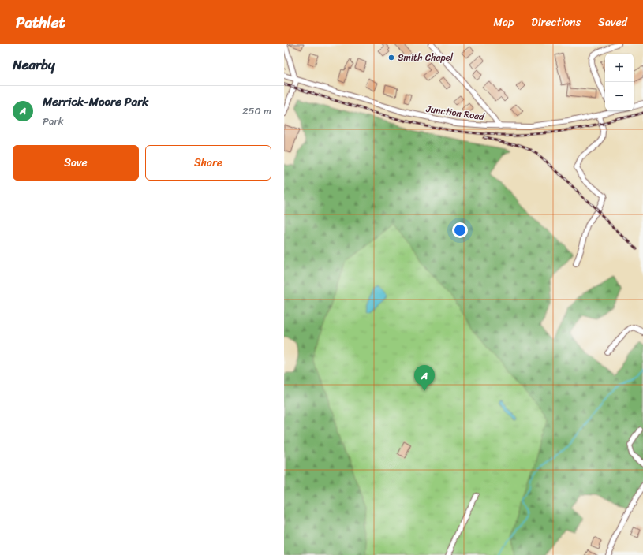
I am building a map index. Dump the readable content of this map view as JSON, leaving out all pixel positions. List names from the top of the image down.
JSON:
{
  "streets": {
    "street": ["Junction Road"]
  },
  "places": ["Smith Chapel"],
  "page": {
    "header": "Pathlet",
    "nav": ["Map", "Directions", "Saved"],
    "heading": "Nearby",
    "map_buttons": ["+", "−"],
    "list": [
      {
        "mark": "A",
        "name": "Merrick-Moore Park",
        "note": "Park",
        "value": "250 m"
      }
    ],
    "buttons": ["Save", "Share"],
    "pins": "A"
  }
}
